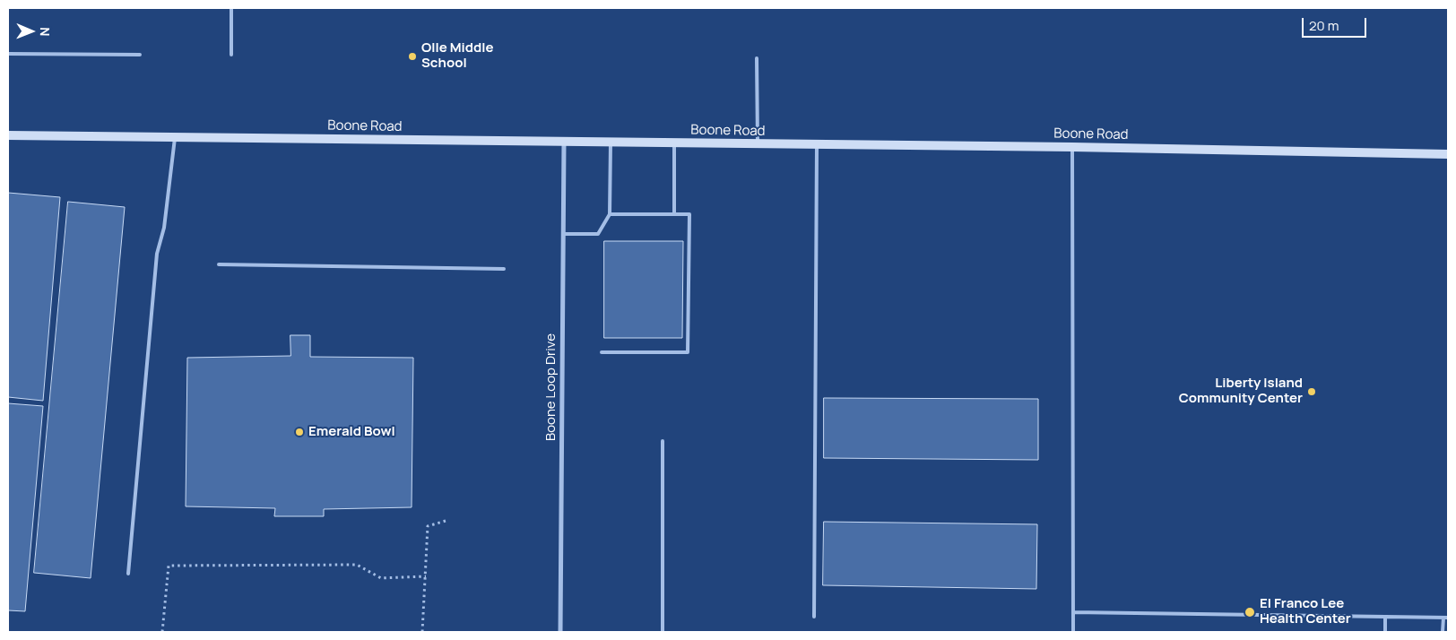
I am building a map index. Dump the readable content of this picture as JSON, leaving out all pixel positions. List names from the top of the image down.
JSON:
{
  "streets": {
    "street": ["Boone Road", "Boone Loop Drive"]
  },
  "crossings": [
    ["Boone Road", "Boone Loop Drive"]
  ],
  "places": [
    "Olle Middle School",
    "Liberty Island Community Center",
    "Emerald Bowl",
    "El Franco Lee Health Center"
  ],
  "scale_bar": "20 m",
  "north": "right"
}
